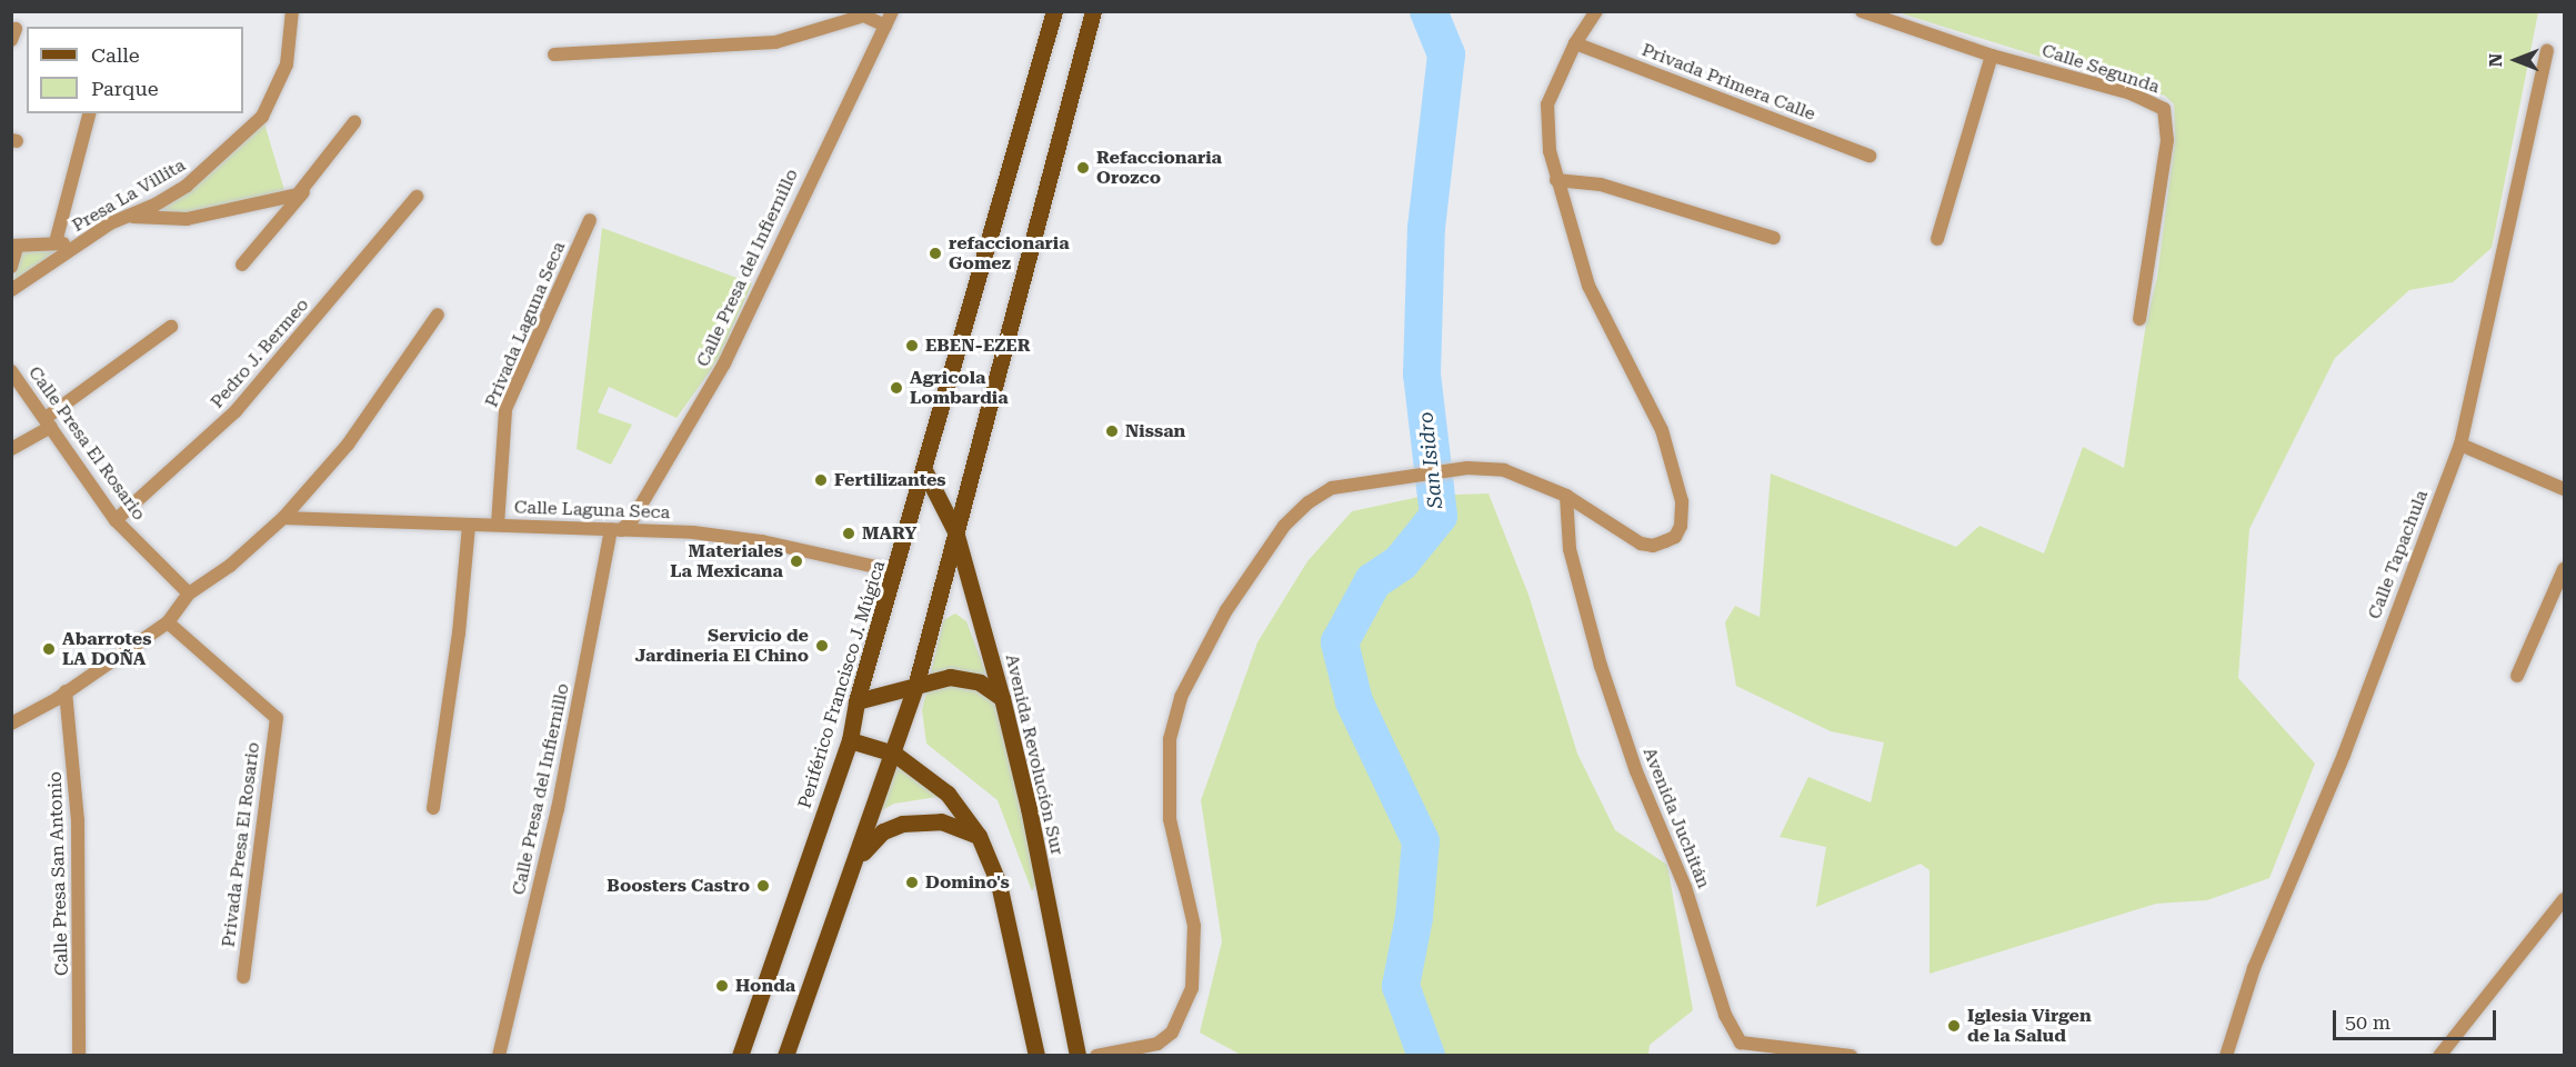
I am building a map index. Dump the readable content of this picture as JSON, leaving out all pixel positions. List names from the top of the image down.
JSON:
{
  "streets": {
    "main road": ["Periférico Francisco J. Múgica", "Avenida Revolución Sur"],
    "street": [
      "Calle Segunda",
      "Privada Primera Calle",
      "Presa La Villita",
      "Calle Presa del Infiernillo",
      "Privada Laguna Seca",
      "Pedro J. Bermeo",
      "Calle Presa El Rosario",
      "Calle Laguna Seca",
      "Calle Tapachula",
      "Avenida Juchitán",
      "Privada Presa El Rosario",
      "Calle Presa San Antonio"
    ]
  },
  "crossings": [
    ["Calle Presa del Infiernillo", "Calle Laguna Seca"],
    ["Privada Laguna Seca", "Calle Laguna Seca"],
    ["Pedro J. Bermeo", "Calle Presa El Rosario"],
    ["Calle Laguna Seca", "Periférico Francisco J. Múgica"],
    ["Periférico Francisco J. Múgica", "Avenida Revolución Sur"]
  ],
  "water": ["San Isidro"],
  "places": [
    "Refaccionaria Orozco",
    "refaccionaria Gomez",
    "EBEN-EZER",
    "Agricola Lombardia",
    "Nissan",
    "Fertilizantes",
    "MARY",
    "Materiales La Mexicana",
    "Servicio de Jardineria El Chino",
    "Abarrotes LA DOÑA",
    "Domino's",
    "Boosters Castro",
    "Honda",
    "Iglesia Virgen de la Salud"
  ],
  "legend": ["Calle", "Parque"],
  "scale_bar": "50 m",
  "north": "left"
}
